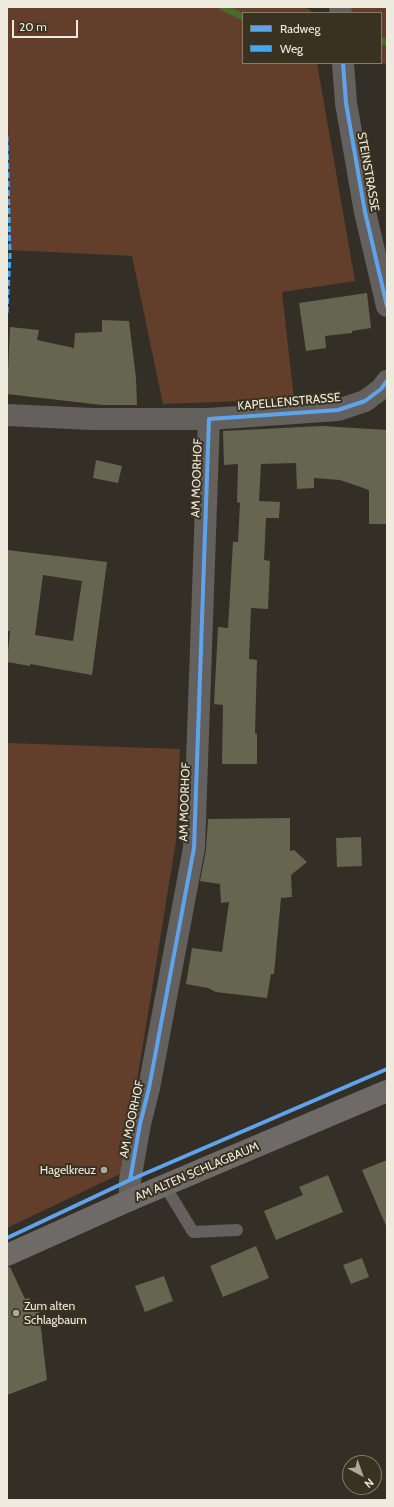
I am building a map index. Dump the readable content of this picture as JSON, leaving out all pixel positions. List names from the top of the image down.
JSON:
{
  "streets": {
    "main road": ["AM ALTEN SCHLAGBAUM"],
    "street": ["STEINSTRASSE", "KAPELLENSTRASSE", "AM MOORHOF"]
  },
  "crossings": [
    ["KAPELLENSTRASSE", "AM MOORHOF"],
    ["AM MOORHOF", "AM ALTEN SCHLAGBAUM"]
  ],
  "places": ["Hagelkreuz", "Zum alten Schlagbaum"],
  "legend": ["Radweg", "Weg"],
  "scale_bar": "20 m",
  "north": "bottom right"
}
